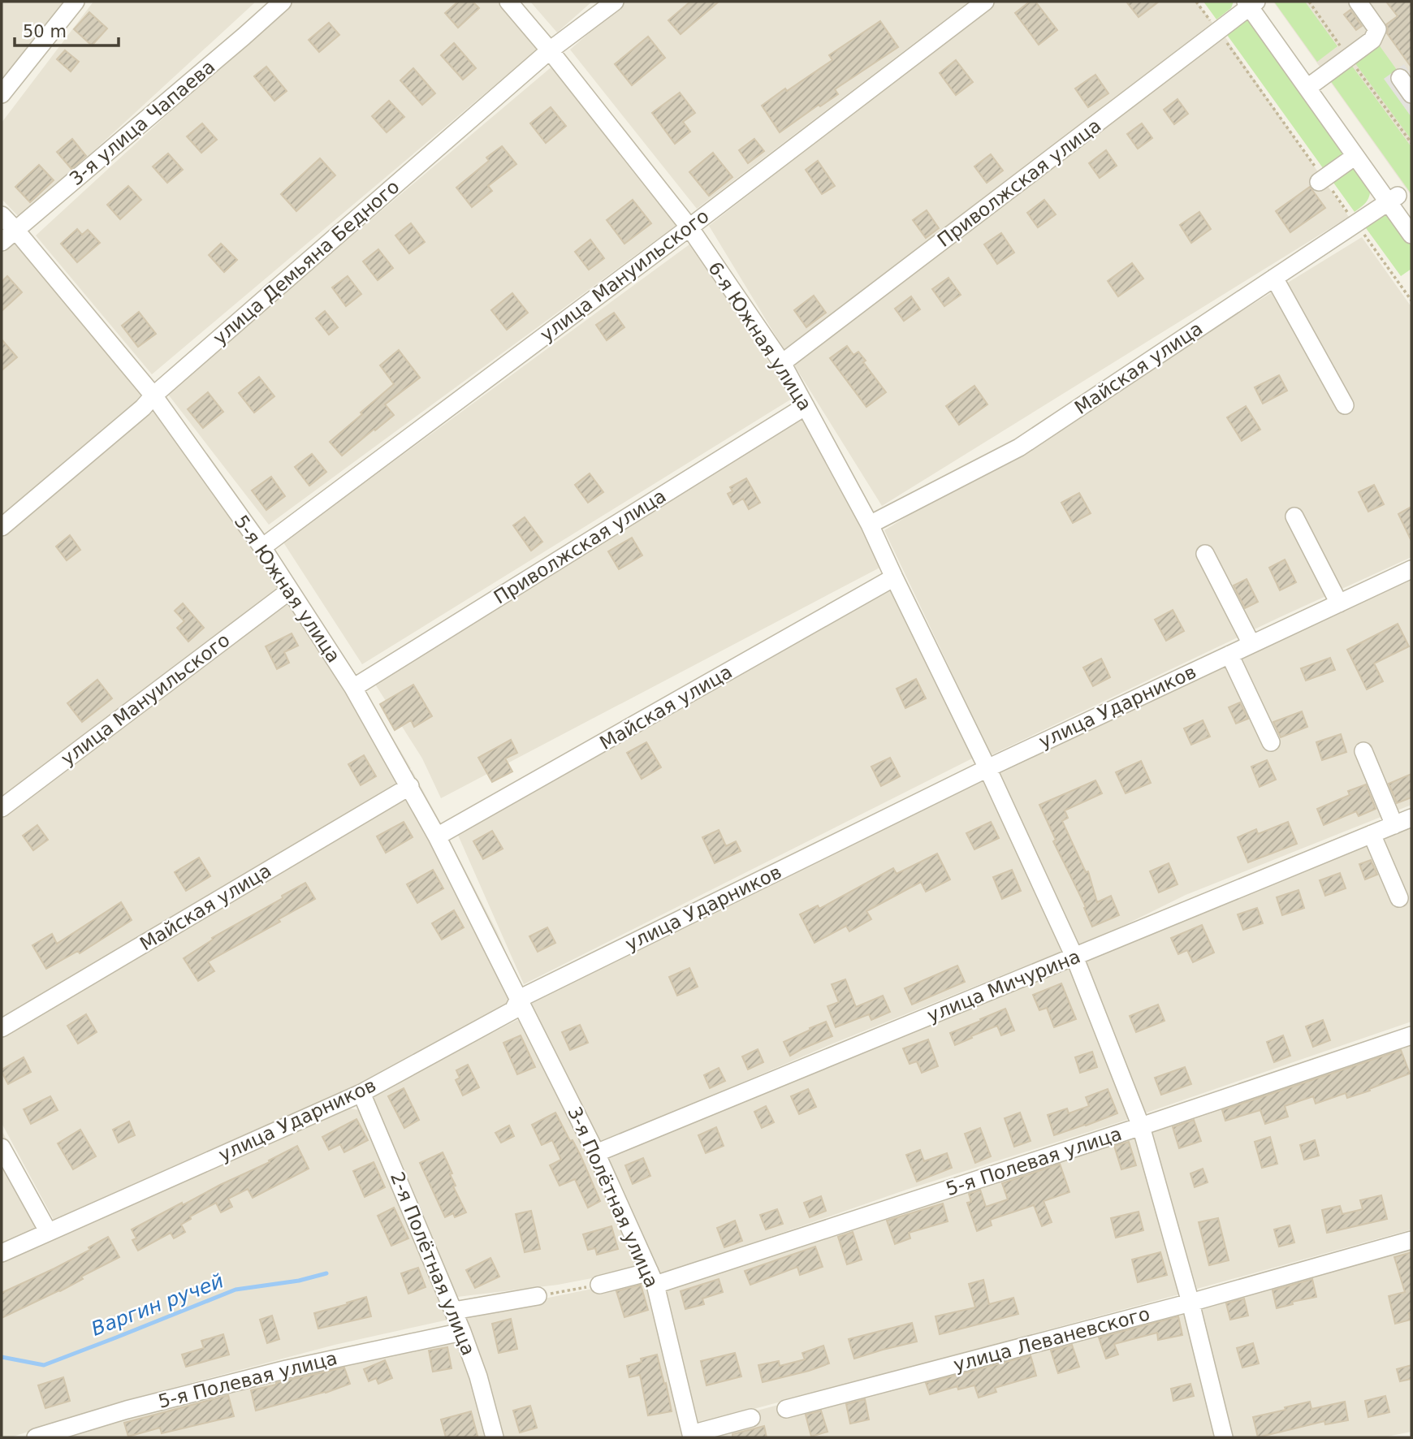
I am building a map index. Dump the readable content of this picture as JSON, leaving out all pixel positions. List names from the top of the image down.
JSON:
{
  "streets": {
    "street": [
      "3-я улица Чапаева",
      "Приволжская улица",
      "улица Демьяна Бедного",
      "улица Мануильского",
      "6-я Южная улица",
      "Майская улица",
      "5-я Южная улица",
      "улица Ударников",
      "улица Мичурина",
      "5-я Полевая улица",
      "3-я Полётная улица",
      "2-я Полётная улица",
      "улица Леваневского"
    ]
  },
  "crossings": [
    ["3-я улица Чапаева", "5-я Южная улица"],
    ["Приволжская улица", "6-я Южная улица"],
    ["Приволжская улица", "5-я Южная улица"],
    ["улица Демьяна Бедного", "6-я Южная улица"],
    ["улица Демьяна Бедного", "5-я Южная улица"],
    ["улица Мануильского", "6-я Южная улица"],
    ["улица Мануильского", "5-я Южная улица"],
    ["6-я Южная улица", "Майская улица"],
    ["6-я Южная улица", "улица Ударников"],
    ["6-я Южная улица", "улица Мичурина"],
    ["6-я Южная улица", "5-я Полевая улица"],
    ["6-я Южная улица", "улица Леваневского"],
    ["Майская улица", "5-я Южная улица"],
    ["5-я Южная улица", "улица Ударников"],
    ["5-я Южная улица", "3-я Полётная улица"],
    ["улица Ударников", "3-я Полётная улица"],
    ["улица Ударников", "2-я Полётная улица"],
    ["улица Мичурина", "3-я Полётная улица"],
    ["5-я Полевая улица", "3-я Полётная улица"],
    ["5-я Полевая улица", "2-я Полётная улица"]
  ],
  "water": ["Варгин ручей"],
  "scale_bar": "50 m"
}
